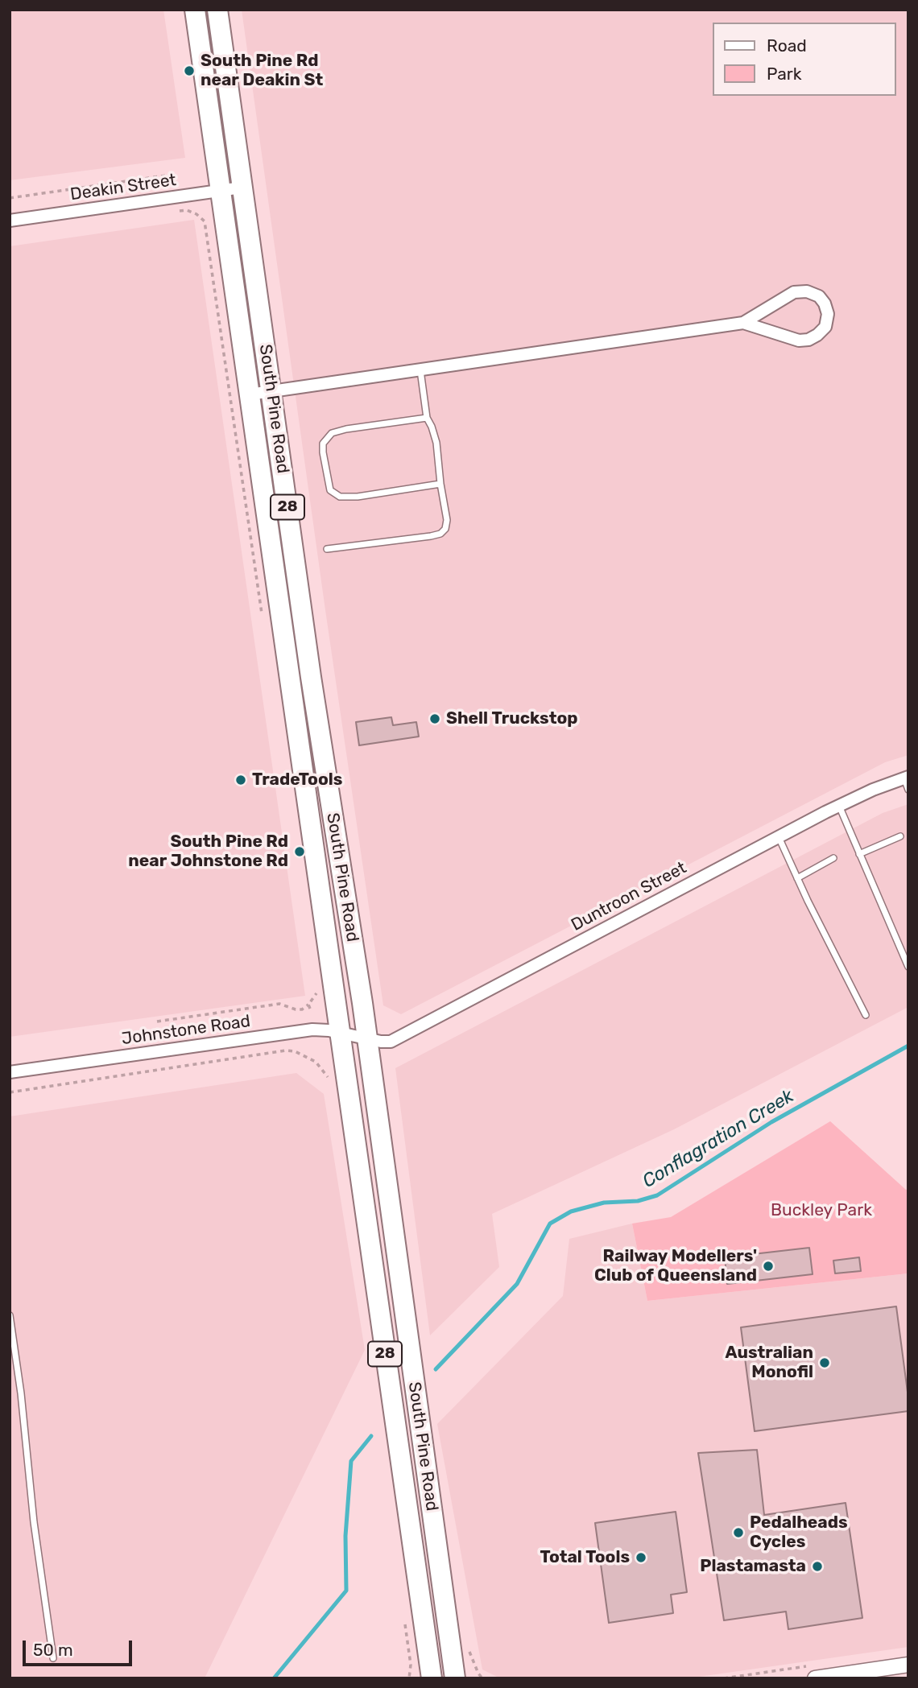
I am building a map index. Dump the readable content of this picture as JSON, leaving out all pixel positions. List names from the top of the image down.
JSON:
{
  "streets": {
    "highway": ["South Pine Road", "28"],
    "street": ["Deakin Street", "Duntroon Street", "Johnstone Road"]
  },
  "crossings": [
    ["Deakin Street", "South Pine Road"],
    ["South Pine Road", "Duntroon Street"],
    ["South Pine Road", "Johnstone Road"],
    ["Duntroon Street", "Johnstone Road"]
  ],
  "water": ["Conflagration Creek"],
  "parks": ["Buckley Park"],
  "places": [
    "South Pine Rd near Deakin St",
    "Shell Truckstop",
    "TradeTools",
    "South Pine Rd near Johnstone Rd",
    "Railway Modellers' Club of Queensland",
    "Australian Monofil",
    "Pedalheads Cycles",
    "Total Tools",
    "Plastamasta"
  ],
  "legend": ["Road", "Park"],
  "scale_bar": "50 m"
}
